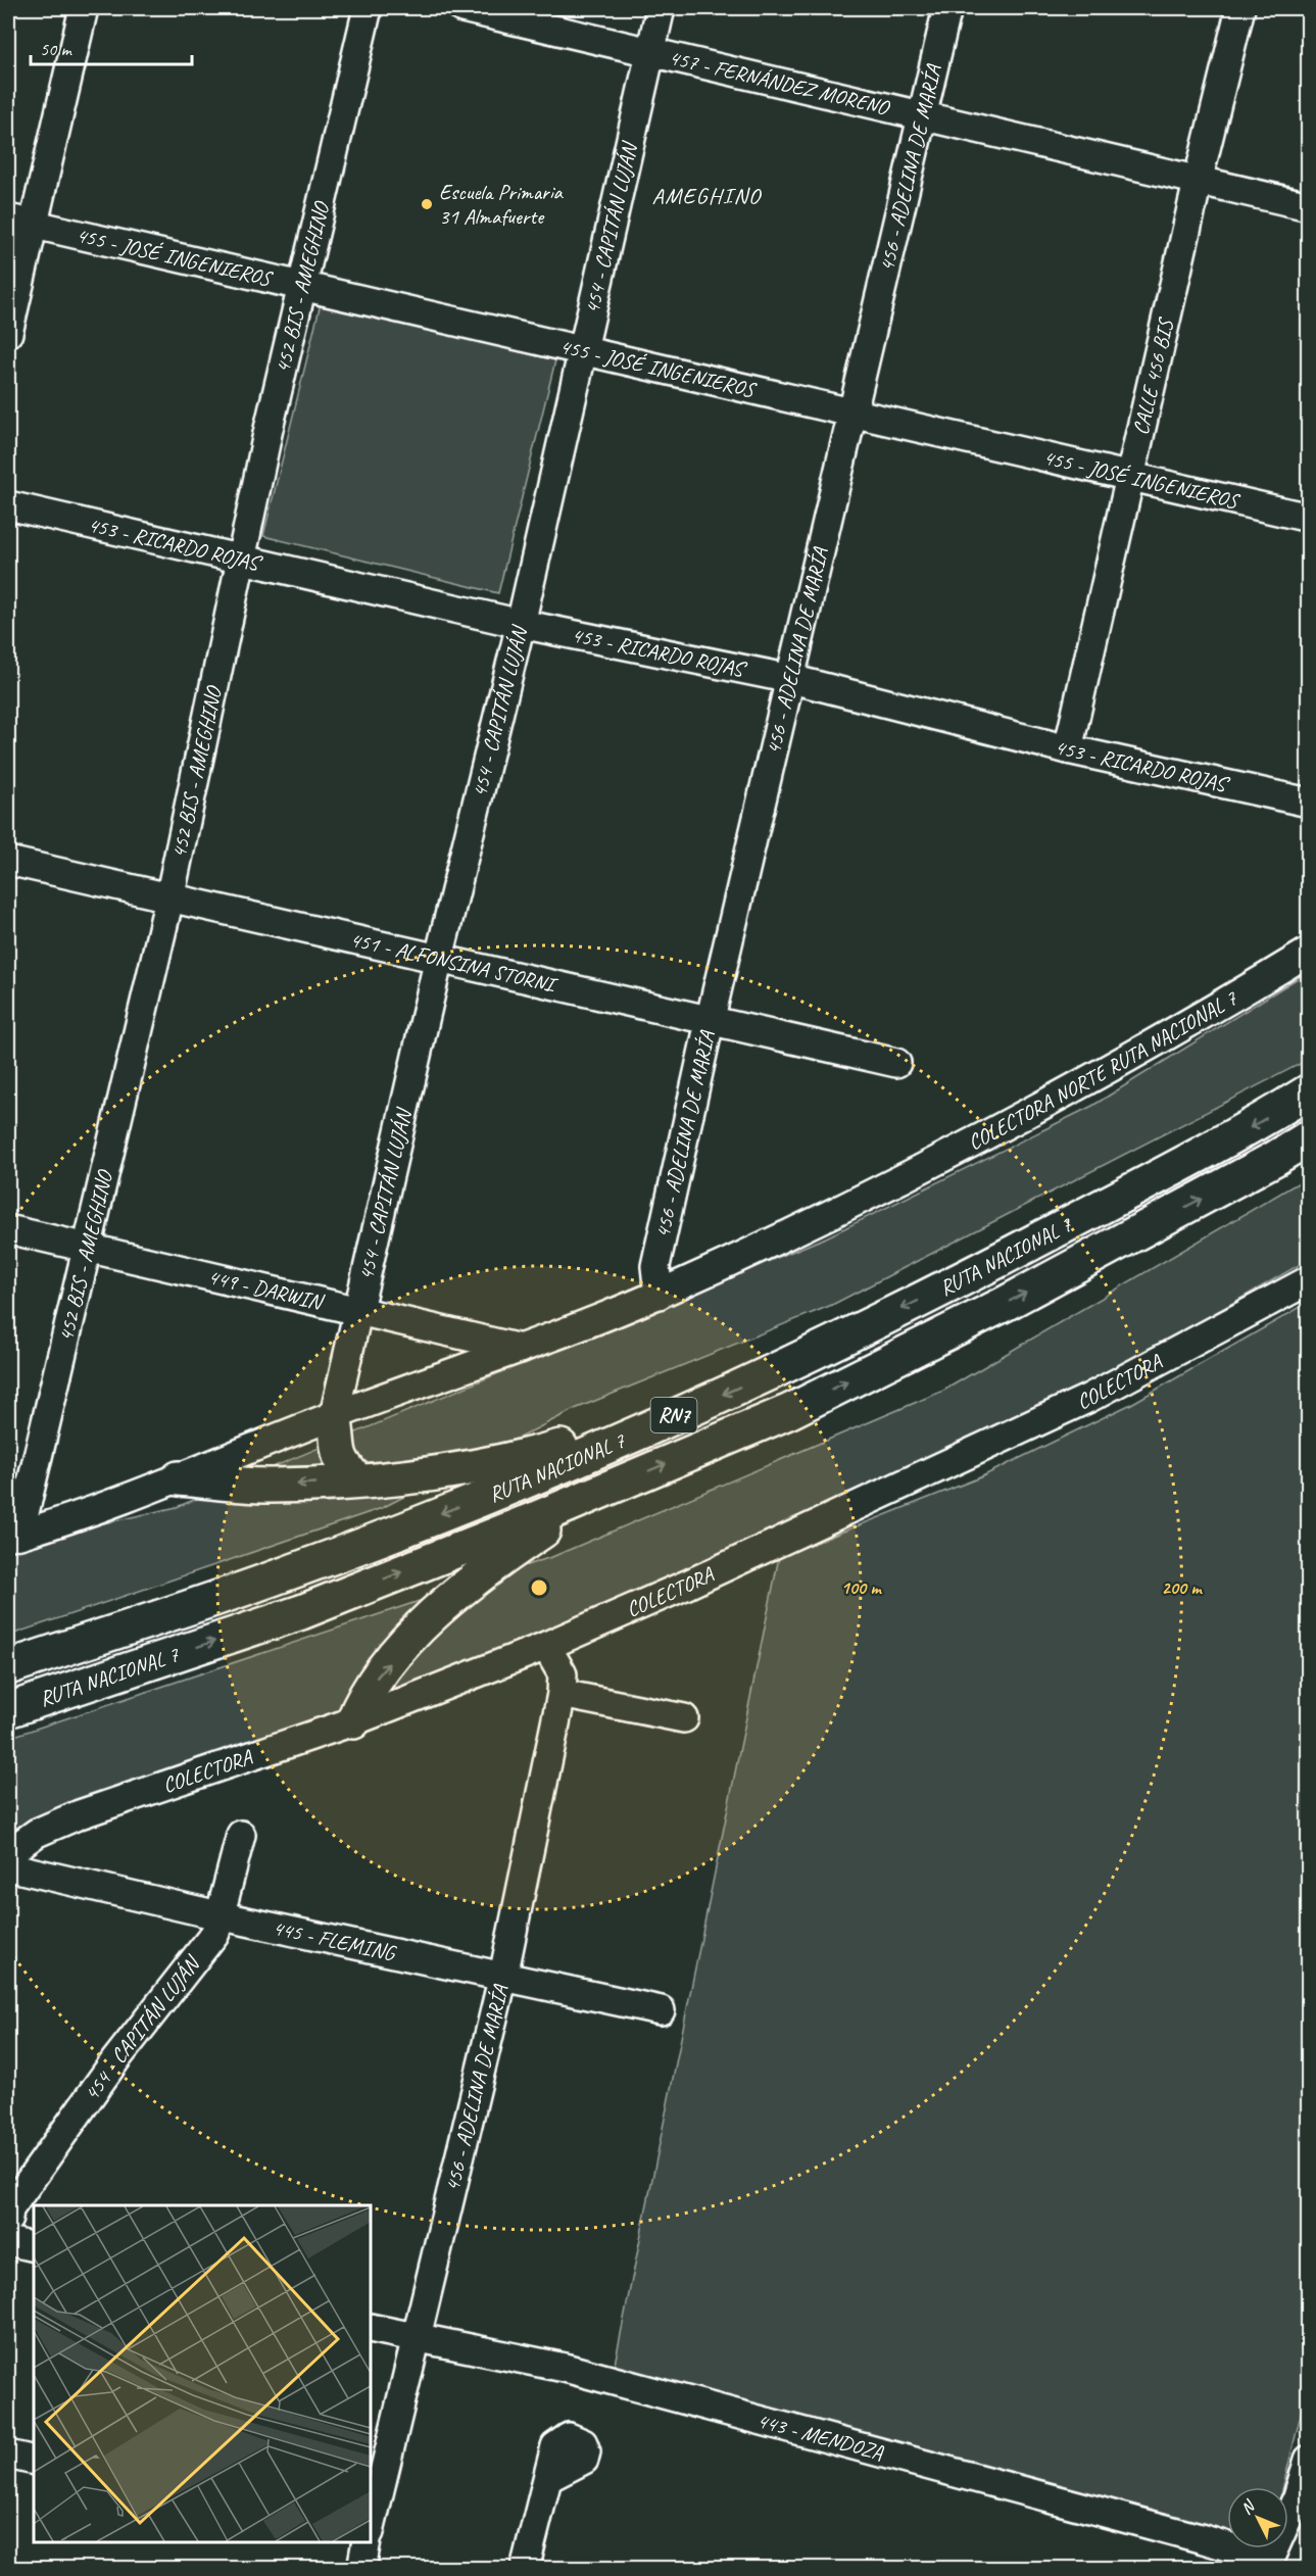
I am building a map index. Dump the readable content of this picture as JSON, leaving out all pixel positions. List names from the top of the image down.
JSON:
{
  "streets": {
    "highway": ["RUTA NACIONAL 7", "RN7"],
    "street": [
      "457 - FERNÁNDEZ MORENO",
      "456 - ADELINA DE MARÍA",
      "454 - CAPITÁN LUJÁN",
      "455 - JOSÉ INGENIEROS",
      "452 BIS - AMEGHINO",
      "CALLE 456 BIS",
      "453 - RICARDO ROJAS",
      "451 - ALFONSINA STORNI",
      "COLECTORA NORTE RUTA NACIONAL 7",
      "449 - DARWIN",
      "COLECTORA",
      "445 - FLEMING",
      "443 - MENDOZA"
    ]
  },
  "crossings": [
    ["457 - FERNÁNDEZ MORENO", "456 - ADELINA DE MARÍA"],
    ["457 - FERNÁNDEZ MORENO", "454 - CAPITÁN LUJÁN"],
    ["457 - FERNÁNDEZ MORENO", "CALLE 456 BIS"],
    ["456 - ADELINA DE MARÍA", "455 - JOSÉ INGENIEROS"],
    ["456 - ADELINA DE MARÍA", "453 - RICARDO ROJAS"],
    ["456 - ADELINA DE MARÍA", "451 - ALFONSINA STORNI"],
    ["456 - ADELINA DE MARÍA", "COLECTORA NORTE RUTA NACIONAL 7"],
    ["456 - ADELINA DE MARÍA", "COLECTORA"],
    ["456 - ADELINA DE MARÍA", "445 - FLEMING"],
    ["456 - ADELINA DE MARÍA", "443 - MENDOZA"],
    ["454 - CAPITÁN LUJÁN", "455 - JOSÉ INGENIEROS"],
    ["454 - CAPITÁN LUJÁN", "453 - RICARDO ROJAS"],
    ["454 - CAPITÁN LUJÁN", "451 - ALFONSINA STORNI"],
    ["454 - CAPITÁN LUJÁN", "449 - DARWIN"],
    ["454 - CAPITÁN LUJÁN", "445 - FLEMING"],
    ["455 - JOSÉ INGENIEROS", "452 BIS - AMEGHINO"],
    ["455 - JOSÉ INGENIEROS", "CALLE 456 BIS"],
    ["452 BIS - AMEGHINO", "453 - RICARDO ROJAS"],
    ["452 BIS - AMEGHINO", "451 - ALFONSINA STORNI"],
    ["452 BIS - AMEGHINO", "449 - DARWIN"],
    ["CALLE 456 BIS", "453 - RICARDO ROJAS"]
  ],
  "districts": ["AMEGHINO"],
  "places": ["Escuela Primaria 31 Almafuerte"],
  "scale_bar": "50 m",
  "north": "top left",
  "rings": ["100 m", "200 m"]
}
